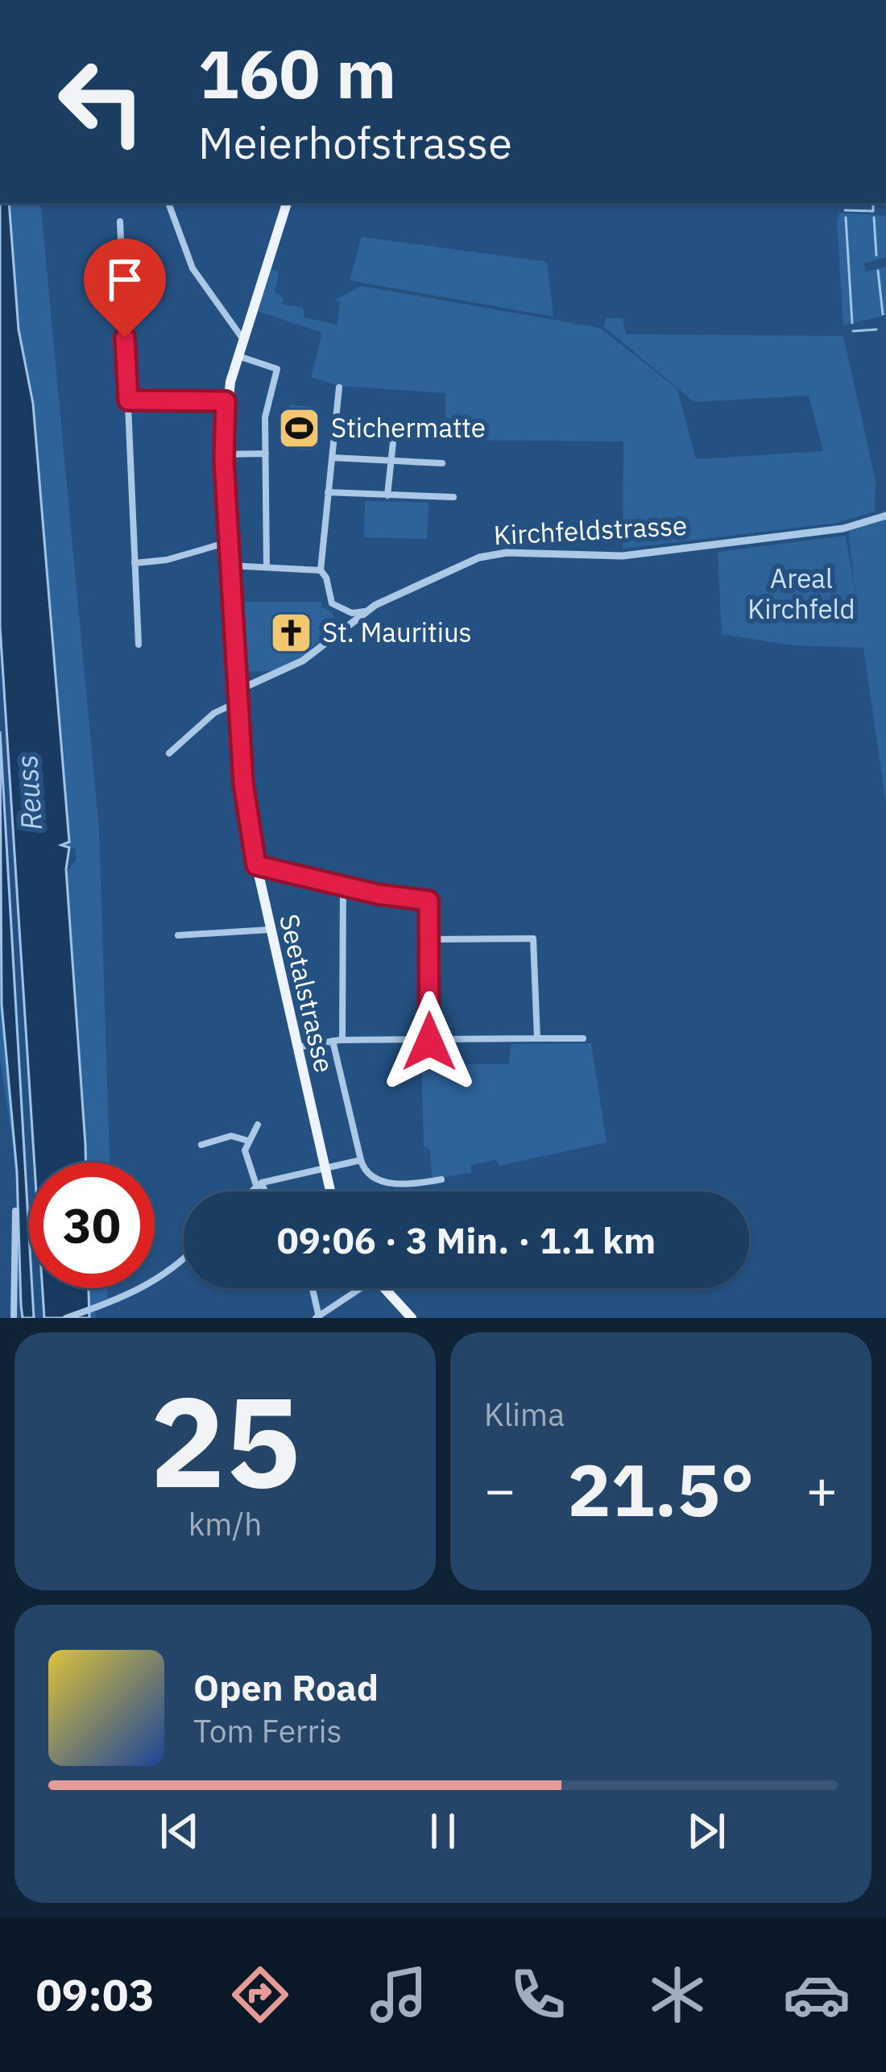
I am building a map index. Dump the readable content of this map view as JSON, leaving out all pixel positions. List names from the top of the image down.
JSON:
{
  "streets": {
    "main road": ["Seetalstrasse"],
    "street": ["Kirchfeldstrasse"]
  },
  "crossings": [
    ["Kirchfeldstrasse", "Seetalstrasse"]
  ],
  "water": ["Reuss"],
  "parks": ["Areal Kirchfeld"],
  "places": {
    "sports": ["Stichermatte"],
    "church": ["St. Mauritius"]
  },
  "page": {
    "turn": ["160 m", "Meierhofstrasse"],
    "limit": "30",
    "trip": "09:06 · 3 Min. · 1.1 km",
    "tile": [
      ["25", "km/h"],
      "Klima"
    ],
    "heat": ["−", "21.5°", "+"],
    "song": ["Open Road", "Tom Ferris"],
    "tabs": "09:03"
  }
}
